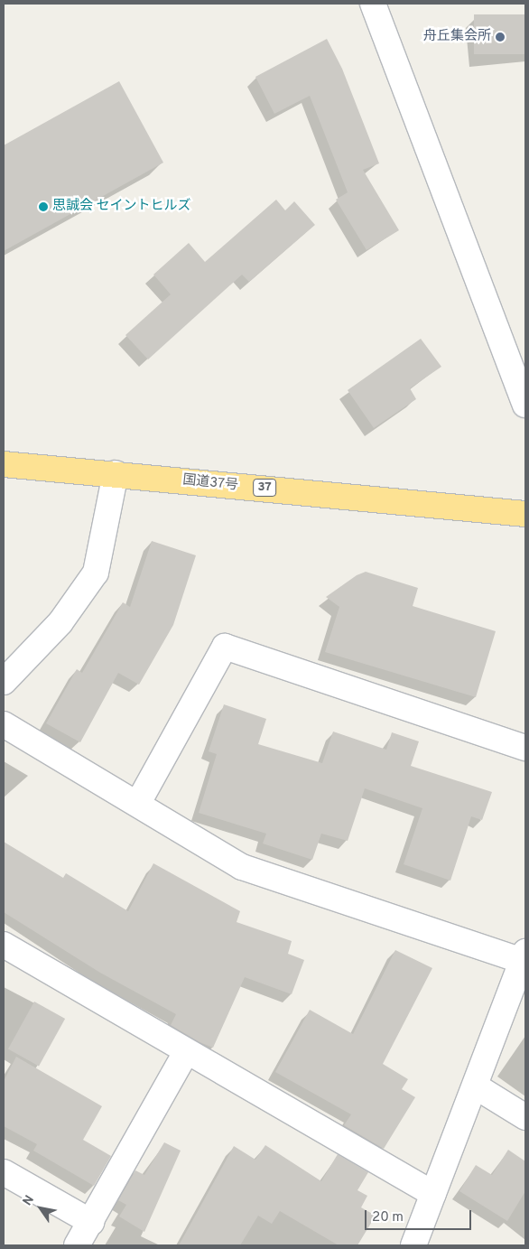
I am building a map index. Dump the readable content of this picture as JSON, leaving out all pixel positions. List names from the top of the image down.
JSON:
{
  "streets": {
    "highway": ["国道37号", "37"]
  },
  "places": ["舟丘集会所", "思誠会 セイントヒルズ"],
  "scale_bar": "20 m",
  "north": "top left"
}
